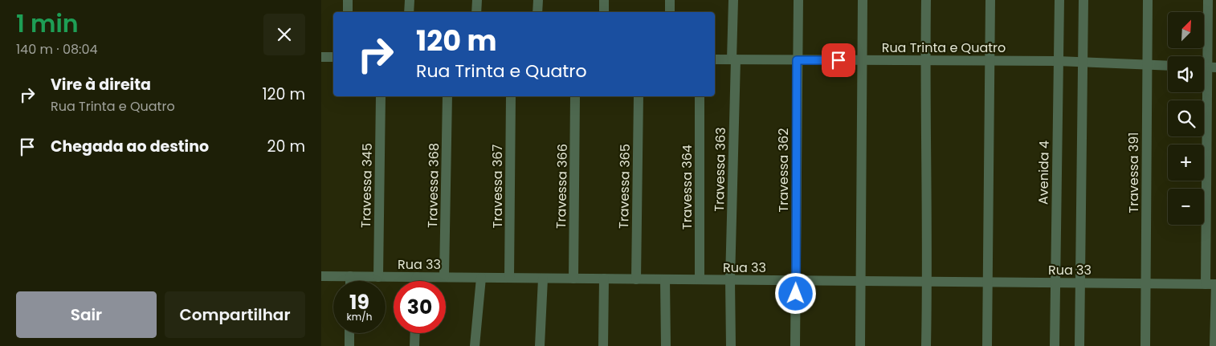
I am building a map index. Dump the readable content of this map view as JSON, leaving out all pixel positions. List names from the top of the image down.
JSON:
{
  "streets": {
    "street": [
      "Rua Trinta e Quatro",
      "Travessa 363",
      "Travessa 362",
      "Avenida 4",
      "Travessa 391",
      "Travessa 345",
      "Travessa 368",
      "Travessa 367",
      "Travessa 366",
      "Travessa 365",
      "Travessa 364",
      "Rua 33"
    ]
  },
  "crossings": [
    ["Rua Trinta e Quatro", "Travessa 363"],
    ["Rua Trinta e Quatro", "Travessa 362"],
    ["Rua Trinta e Quatro", "Avenida 4"],
    ["Rua Trinta e Quatro", "Travessa 391"],
    ["Travessa 363", "Rua 33"],
    ["Travessa 362", "Rua 33"],
    ["Avenida 4", "Rua 33"],
    ["Travessa 391", "Rua 33"],
    ["Travessa 345", "Rua 33"],
    ["Travessa 368", "Rua 33"],
    ["Travessa 367", "Rua 33"],
    ["Travessa 366", "Rua 33"],
    ["Travessa 365", "Rua 33"],
    ["Travessa 364", "Rua 33"]
  ],
  "north": "top right",
  "page": {
    "heading": ["1 min", "140 m · 08:04"],
    "map_buttons": ["+", "−"],
    "turn": ["120 m", "Rua Trinta e Quatro"],
    "list": [
      {
        "name": "Vire à direita",
        "note": "Rua Trinta e Quatro",
        "value": "120 m"
      },
      {
        "name": "Chegada ao destino",
        "value": "20 m"
      }
    ],
    "speed": "19 km/h",
    "limit": "30",
    "buttons": ["Sair", "Compartilhar"]
  }
}
